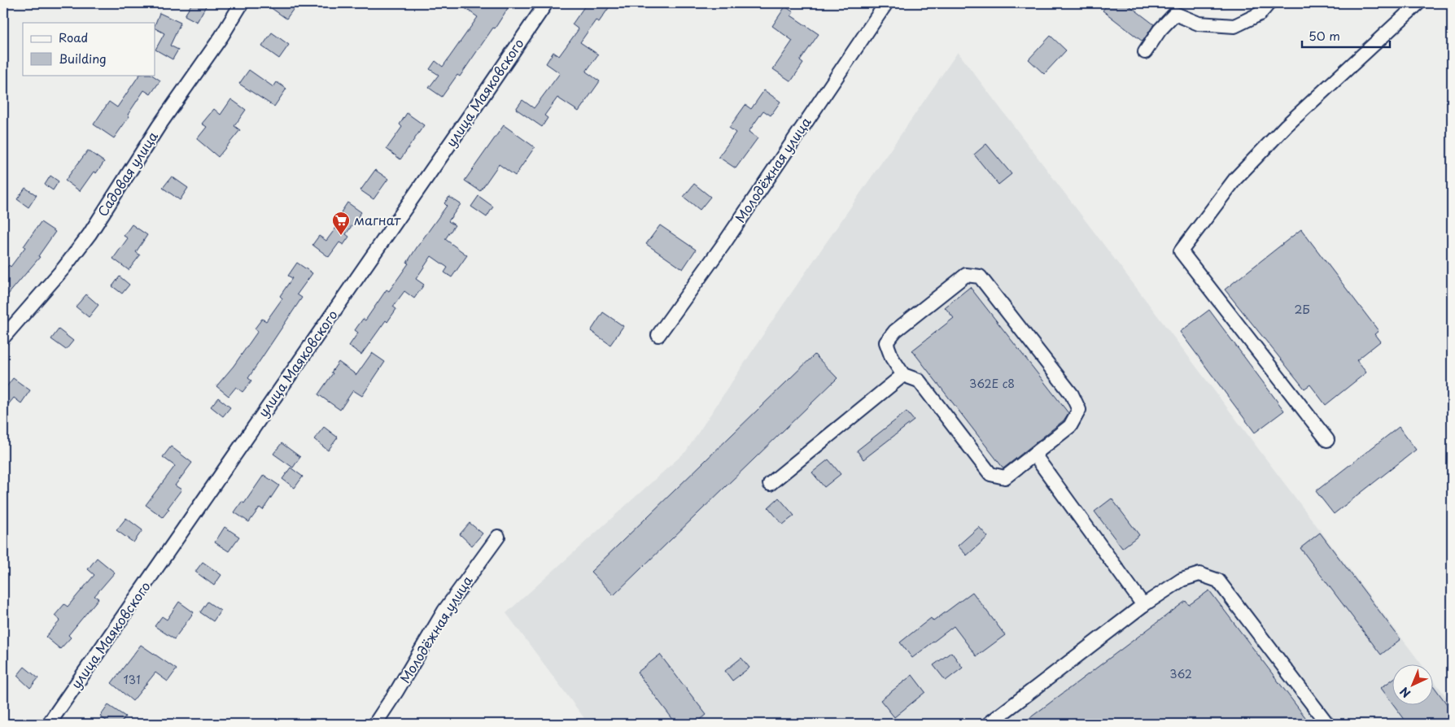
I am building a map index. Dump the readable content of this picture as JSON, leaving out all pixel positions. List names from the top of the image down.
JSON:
{
  "streets": {
    "street": ["улица Маяковского", "Молодёжная улица", "Садовая улица"]
  },
  "places": {
    "supermarket": ["магнат"]
  },
  "house_numbers": [
    "2Б",
    "362Е с8",
    "362",
    "131"
  ],
  "legend": ["Road", "Building"],
  "scale_bar": "50 m",
  "north": "bottom left"
}
